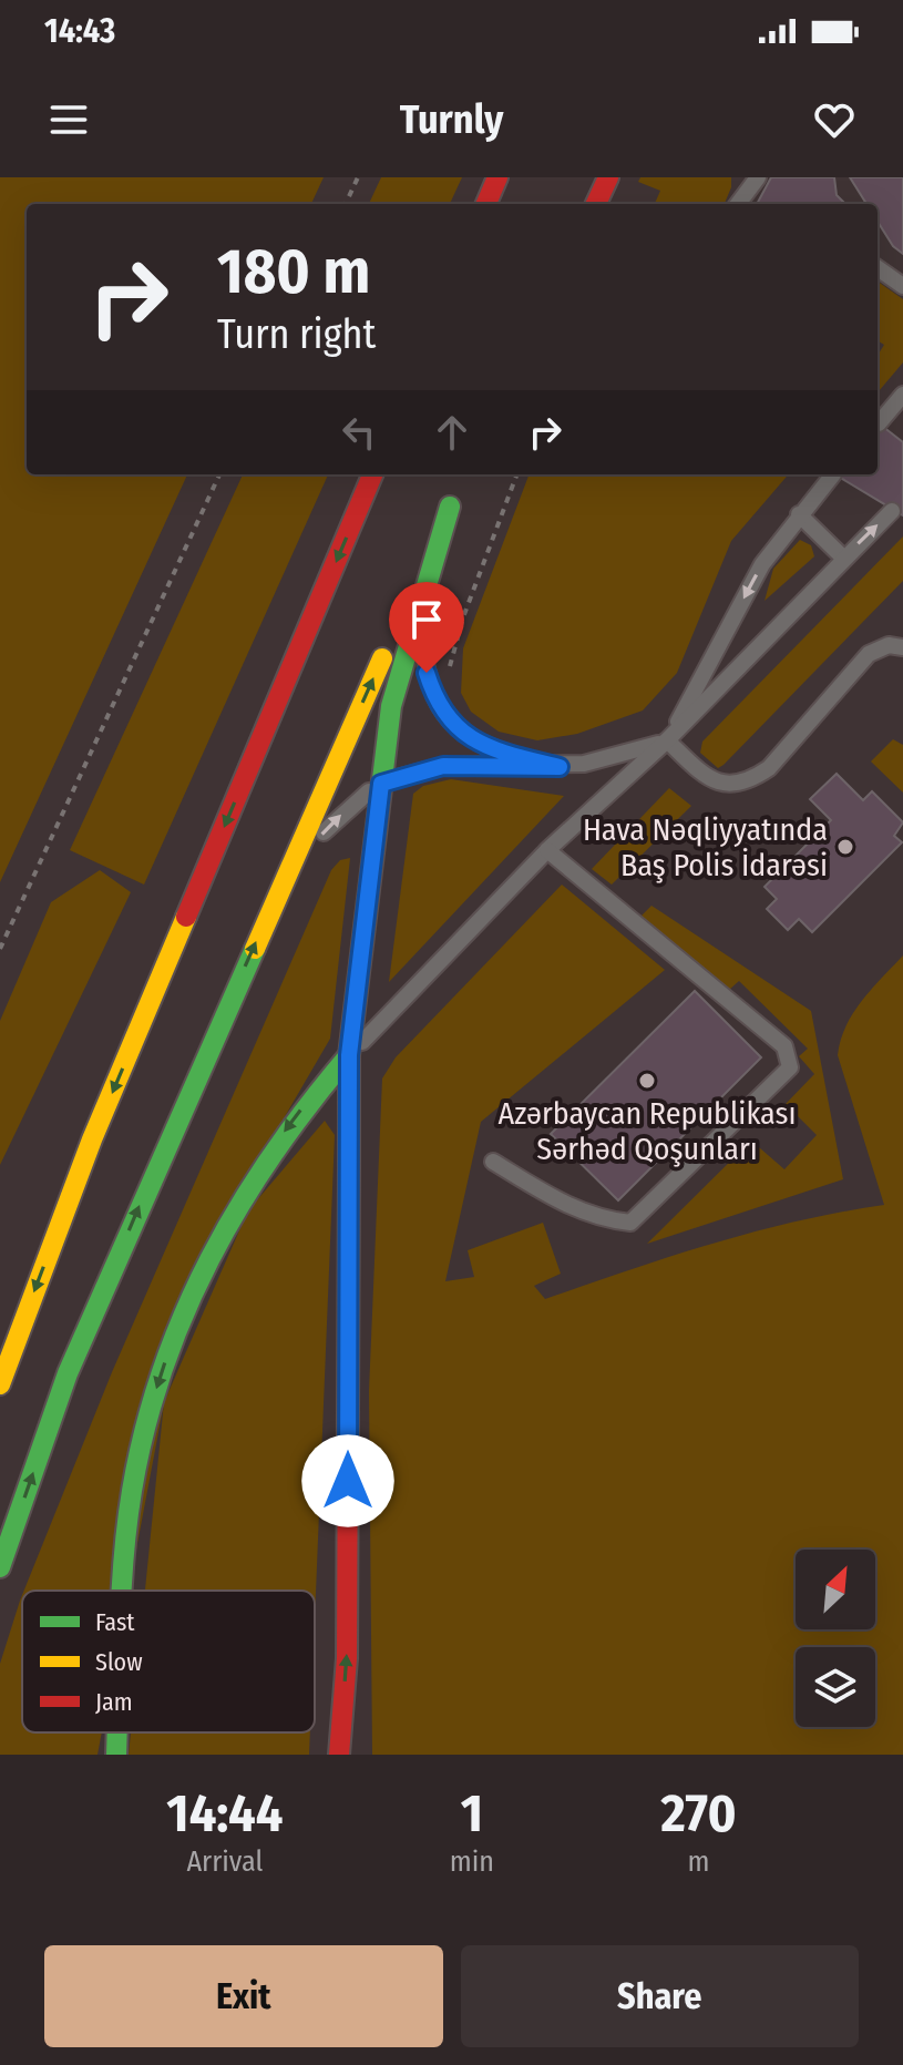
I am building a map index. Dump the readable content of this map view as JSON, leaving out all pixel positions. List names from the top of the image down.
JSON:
{
  "places": ["Hava Nəqliyyatında Baş Polis İdarəsi", "Azərbaycan Republikası Sərhəd Qoşunları"],
  "legend": ["Fast", "Slow", "Jam"],
  "north": "top right",
  "page": {
    "status": "14:43",
    "header": "Turnly",
    "turn": ["180 m", "Turn right"],
    "eta": [
      "14:44",
      "Arrival",
      "1",
      "min",
      "270",
      "m"
    ],
    "buttons": ["Exit", "Share"]
  }
}
